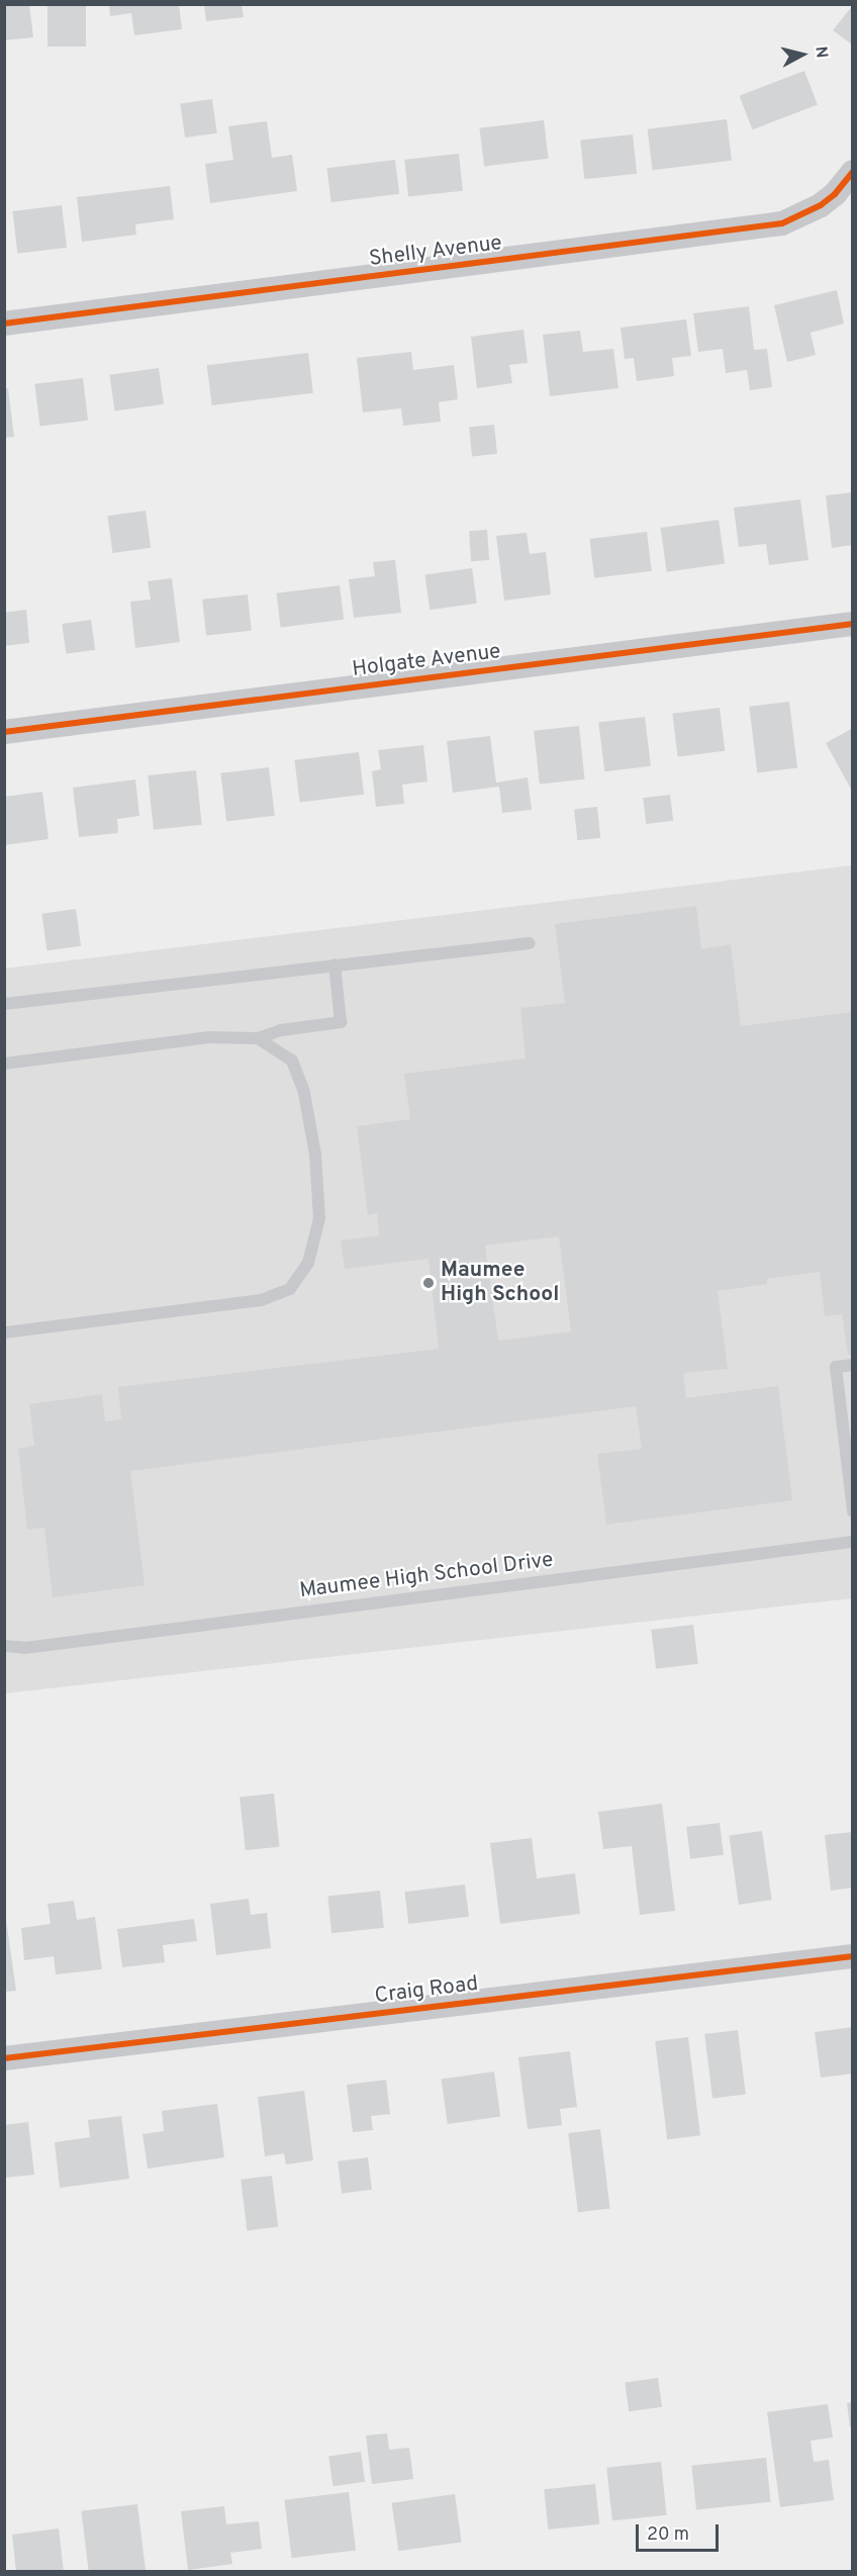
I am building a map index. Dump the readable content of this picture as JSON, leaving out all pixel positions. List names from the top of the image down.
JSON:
{
  "streets": {
    "street": ["Shelly Avenue", "Holgate Avenue", "Craig Road"],
    "lane": ["Maumee High School Drive"]
  },
  "places": ["Maumee High School"],
  "scale_bar": "20 m",
  "north": "right"
}
